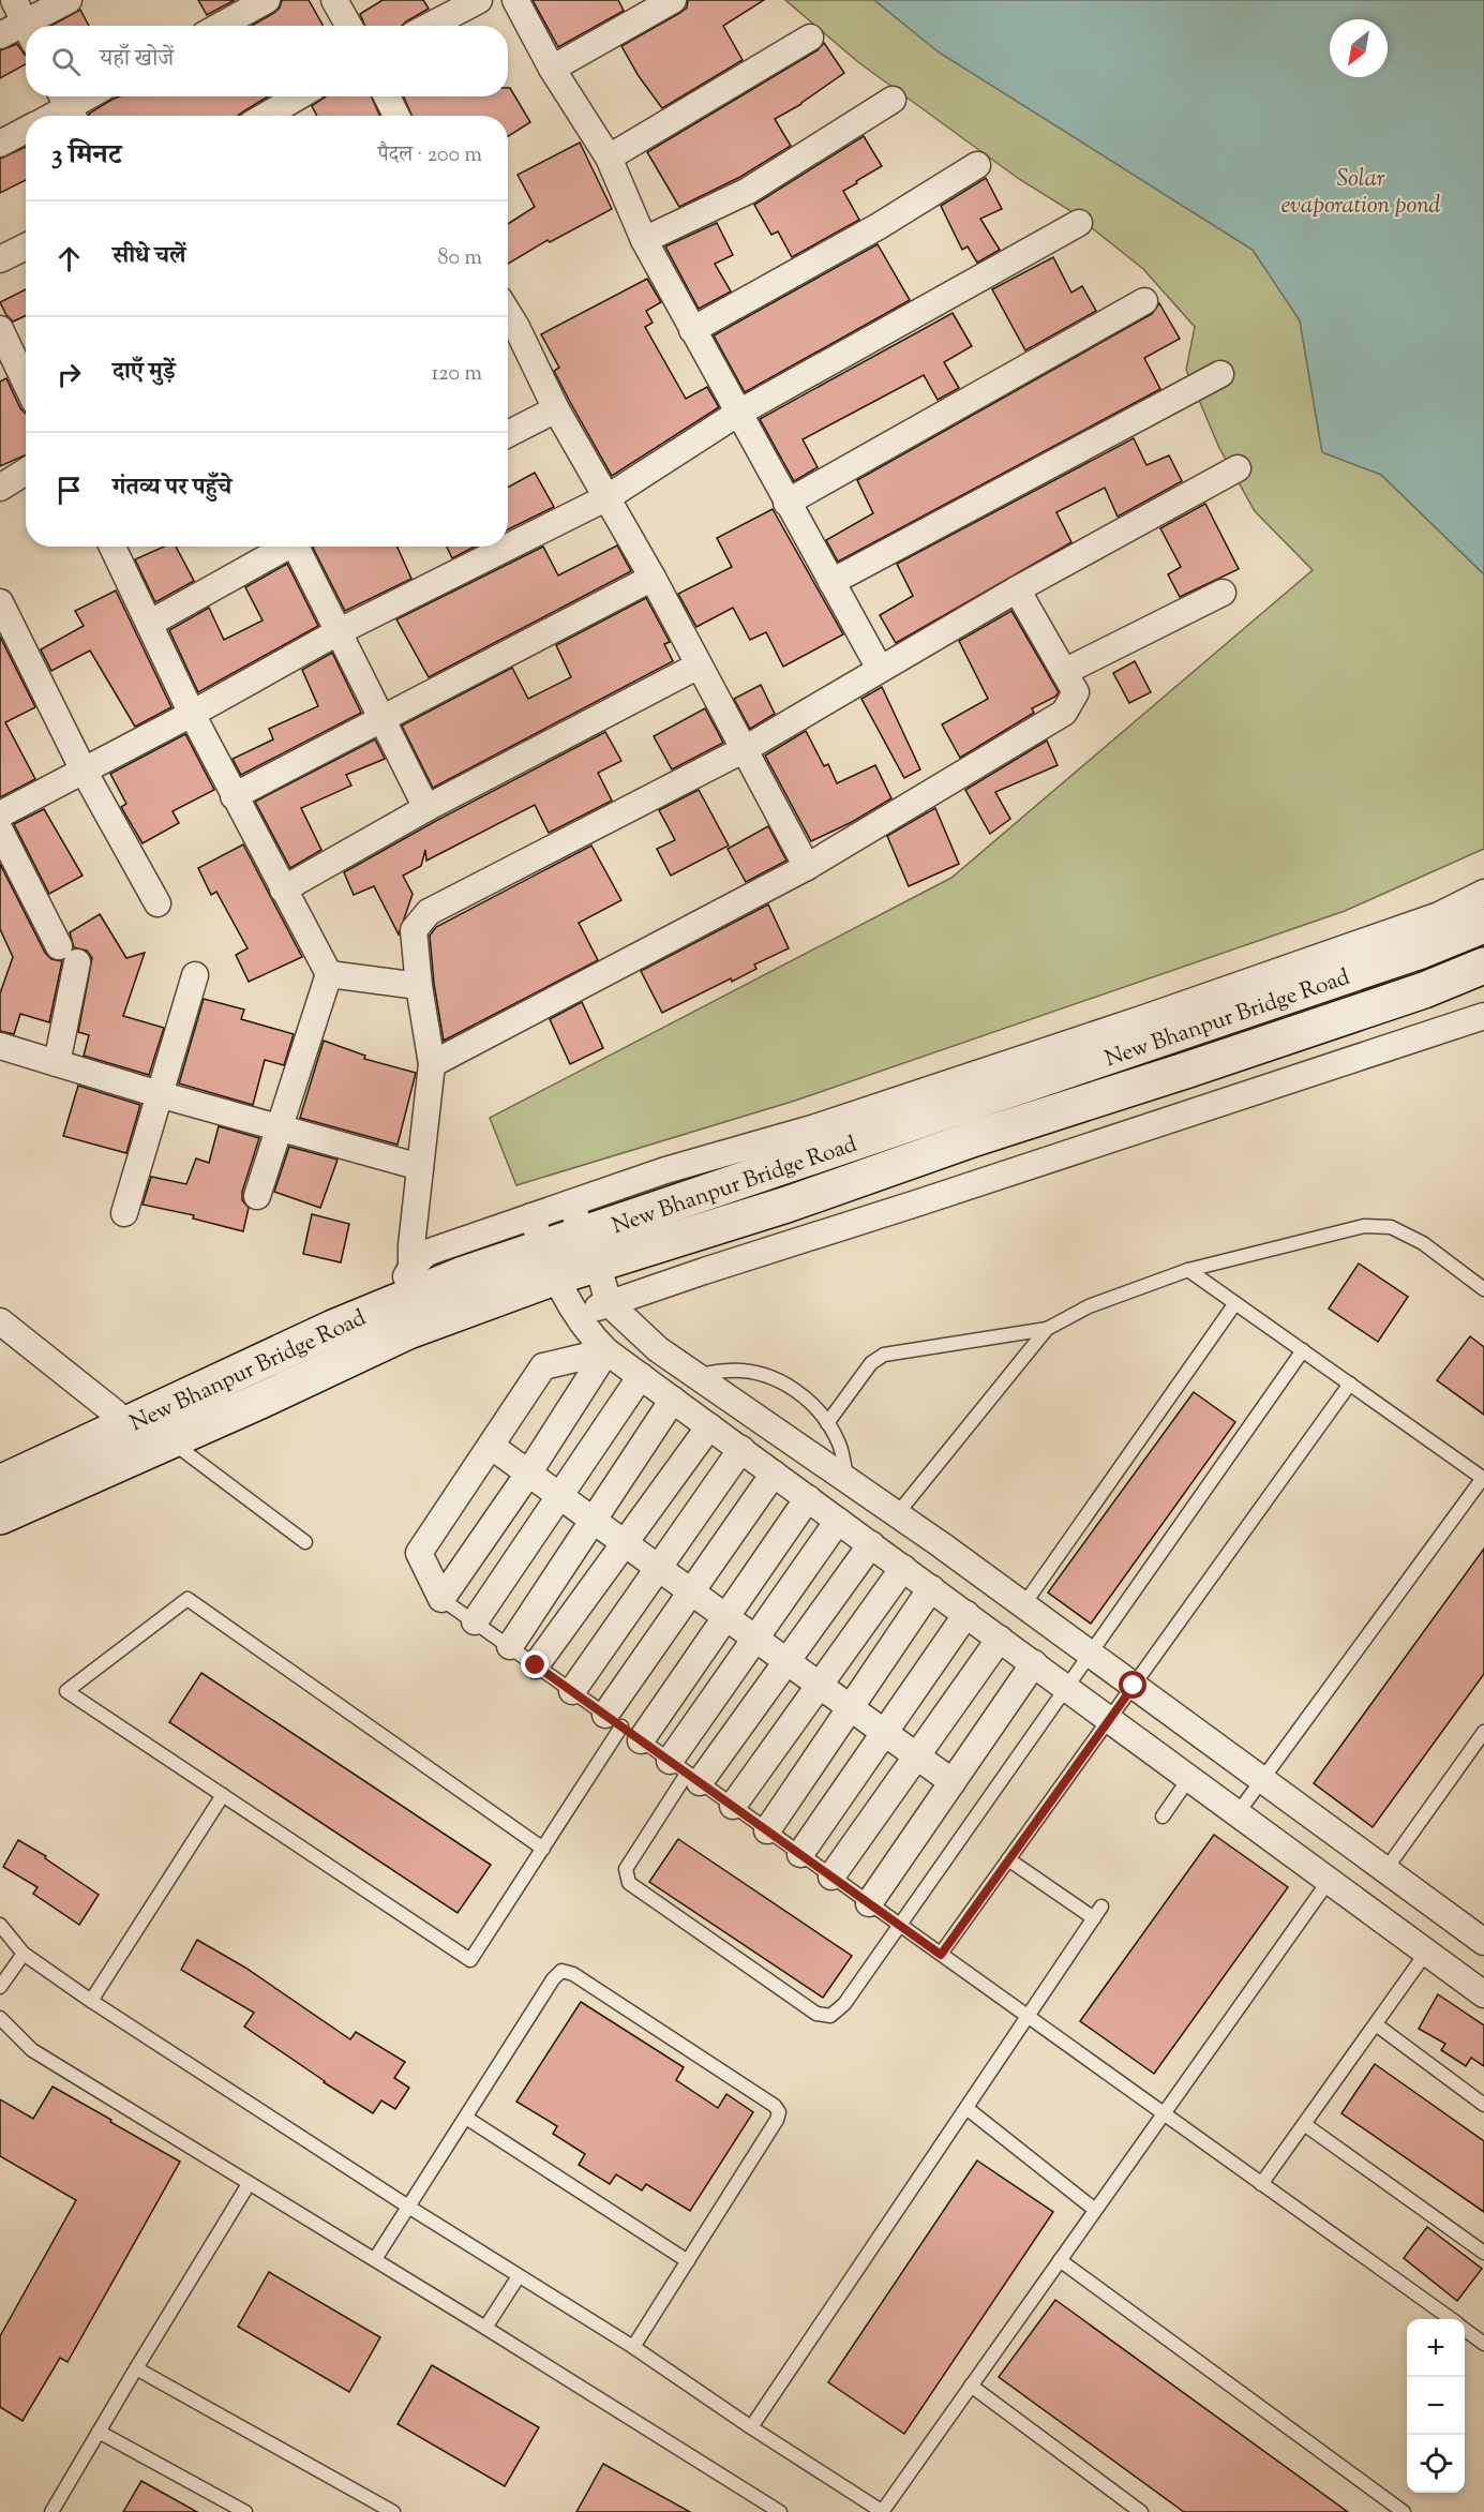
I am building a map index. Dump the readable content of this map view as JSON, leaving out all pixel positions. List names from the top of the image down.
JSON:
{
  "streets": {
    "street": ["New Bhanpur Bridge Road"]
  },
  "water": ["Solar evaporation pond"],
  "north": "bottom left",
  "page": {
    "search": "यहाँ खोजें",
    "heading": ["3 मिनट", "पैदल · 200 m"],
    "list": [
      ["सीधे चलें", "80 m"],
      ["दाएँ मुड़ें", "120 m"],
      "गंतव्य पर पहुँचे"
    ],
    "map_buttons": ["+", "−"]
  }
}
